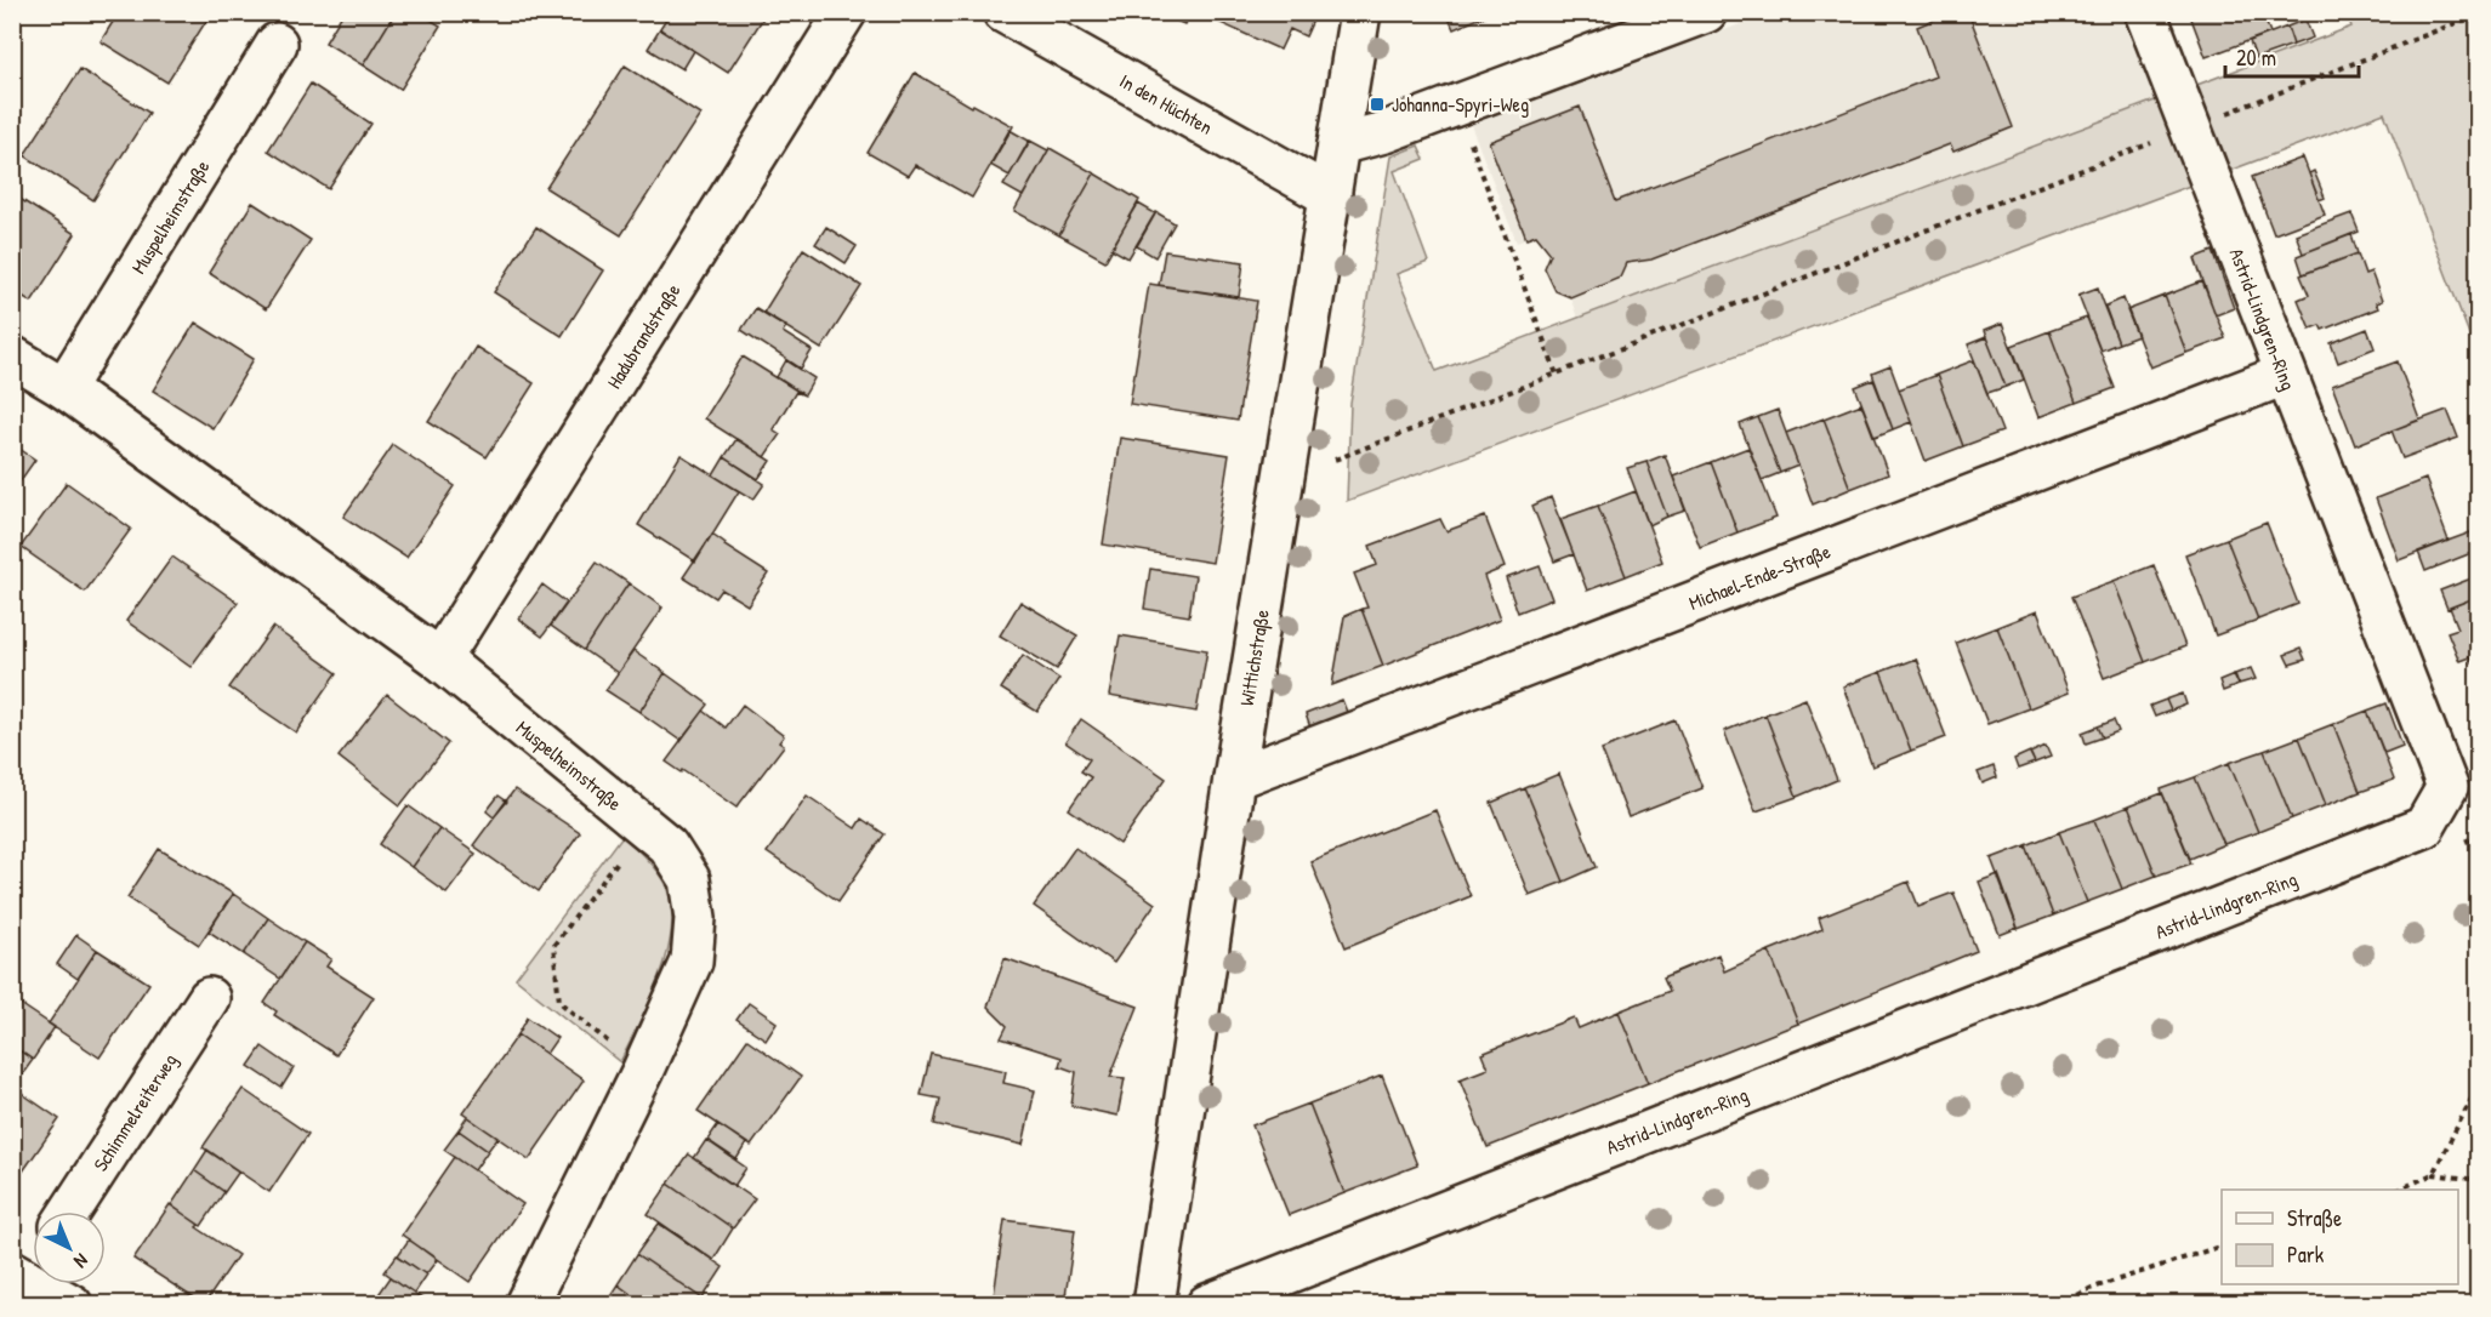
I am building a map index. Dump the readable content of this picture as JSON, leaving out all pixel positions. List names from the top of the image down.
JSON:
{
  "streets": {
    "street": [
      "In den Hüchten",
      "Muspelheimstraße",
      "Astrid-Lindgren-Ring",
      "Hadubrandstraße",
      "Michael-Ende-Straße",
      "Wittichstraße",
      "Schimmelreiterweg"
    ]
  },
  "crossings": [
    ["In den Hüchten", "Wittichstraße"],
    ["Muspelheimstraße", "Hadubrandstraße"],
    ["Astrid-Lindgren-Ring", "Michael-Ende-Straße"],
    ["Michael-Ende-Straße", "Wittichstraße"]
  ],
  "places": {
    "transit": ["Johanna-Spyri-Weg"]
  },
  "legend": ["Straße", "Park"],
  "scale_bar": "20 m",
  "north": "bottom right"
}
